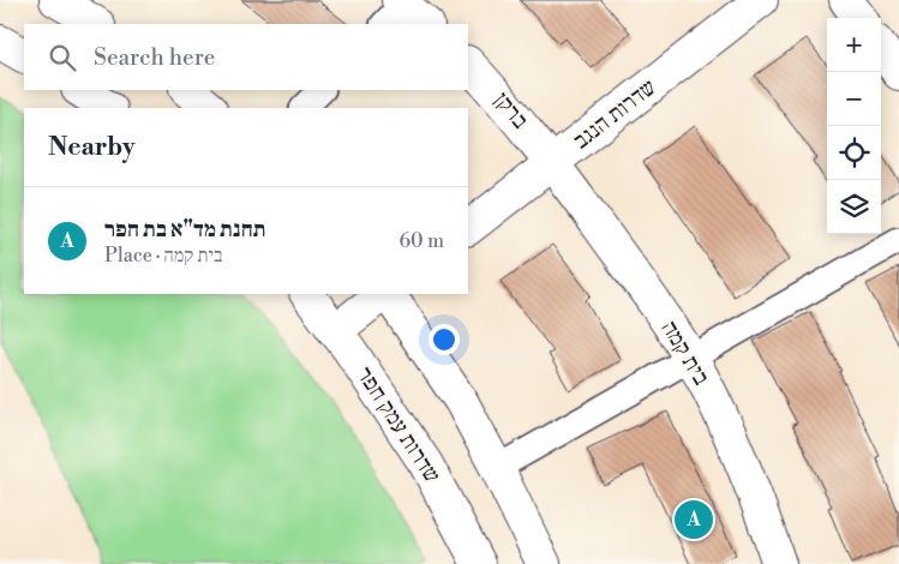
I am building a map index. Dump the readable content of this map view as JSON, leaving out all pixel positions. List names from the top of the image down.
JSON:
{
  "streets": {
    "street": [
      "ברקן",
      "שדרות הנגב",
      "בית קמה",
      "שדרות עמק חפר"
    ]
  },
  "crossings": [
    ["ברקן", "שדרות הנגב"],
    ["ברקן", "בית קמה"],
    ["שדרות הנגב", "בית קמה"]
  ],
  "page": {
    "map_buttons": ["+", "−"],
    "search": "Search here",
    "heading": "Nearby",
    "list": [
      {
        "mark": "A",
        "name": "תחנת מד\"א בת חפר",
        "note": "Place · בית קמה",
        "value": "60 m"
      }
    ],
    "pins": "A"
  }
}
